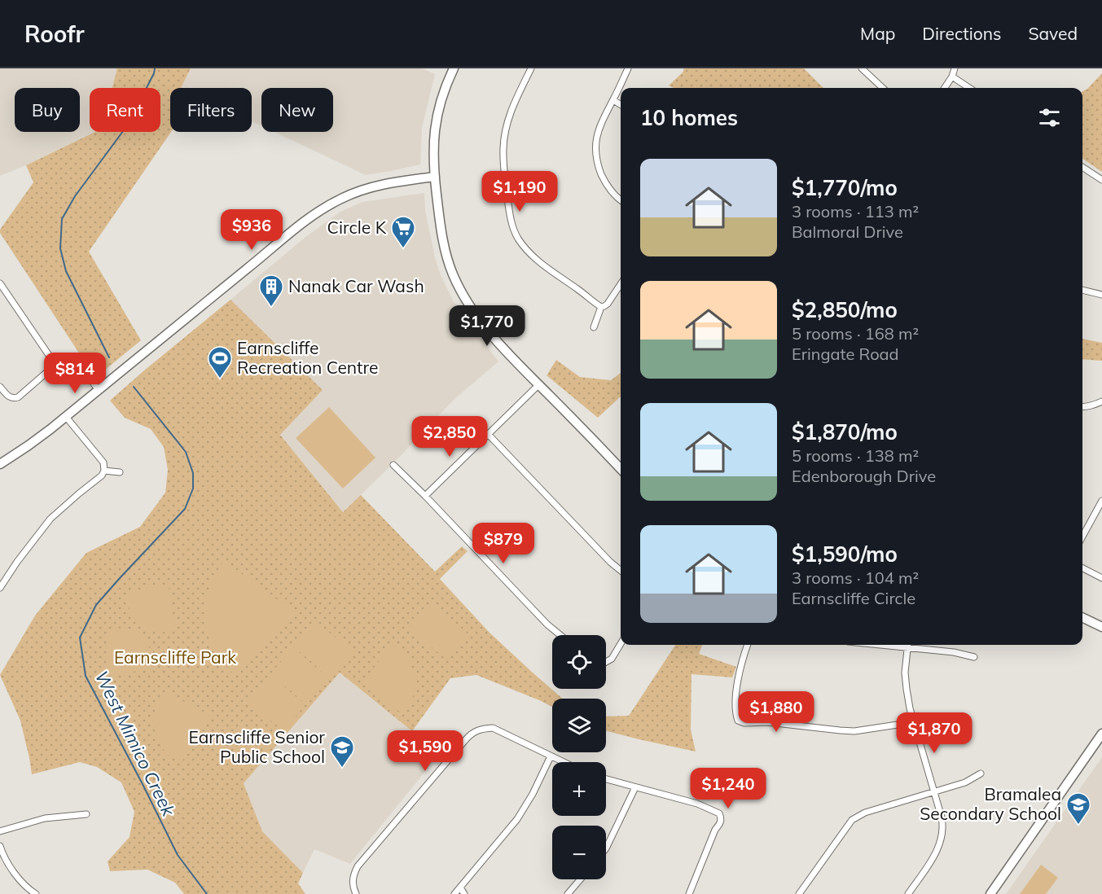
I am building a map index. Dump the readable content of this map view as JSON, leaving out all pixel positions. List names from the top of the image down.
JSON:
{
  "water": ["West Mimico Creek"],
  "parks": ["Earnscliffe Park"],
  "places": {
    "supermarket": ["Circle K"],
    "building": ["Nanak Car Wash"],
    "sports": ["Earnscliffe Recreation Centre"],
    "school or university": ["Earnscliffe Senior Public School", "Bramalea Secondary School"]
  },
  "page": {
    "header": "Roofr",
    "nav": ["Map", "Directions", "Saved"],
    "chip": [
      "Buy",
      "Rent",
      "Filters",
      "New"
    ],
    "heading": "10 homes",
    "list": [
      {
        "name": "$1,770/mo",
        "note": "3 rooms · 113 m² · Balmoral Drive"
      },
      {
        "name": "$2,850/mo",
        "note": "5 rooms · 168 m² · Eringate Road"
      },
      {
        "name": "$1,870/mo",
        "note": "5 rooms · 138 m² · Edenborough Drive"
      },
      {
        "name": "$1,590/mo",
        "note": "3 rooms · 104 m² · Earnscliffe Circle"
      }
    ],
    "price": [
      "$1,190",
      "$936",
      "$1,770",
      "$814",
      "$2,850",
      "$879",
      "$1,880",
      "$1,870",
      "$1,590",
      "$1,240"
    ],
    "map_buttons": ["+", "−"]
  }
}
